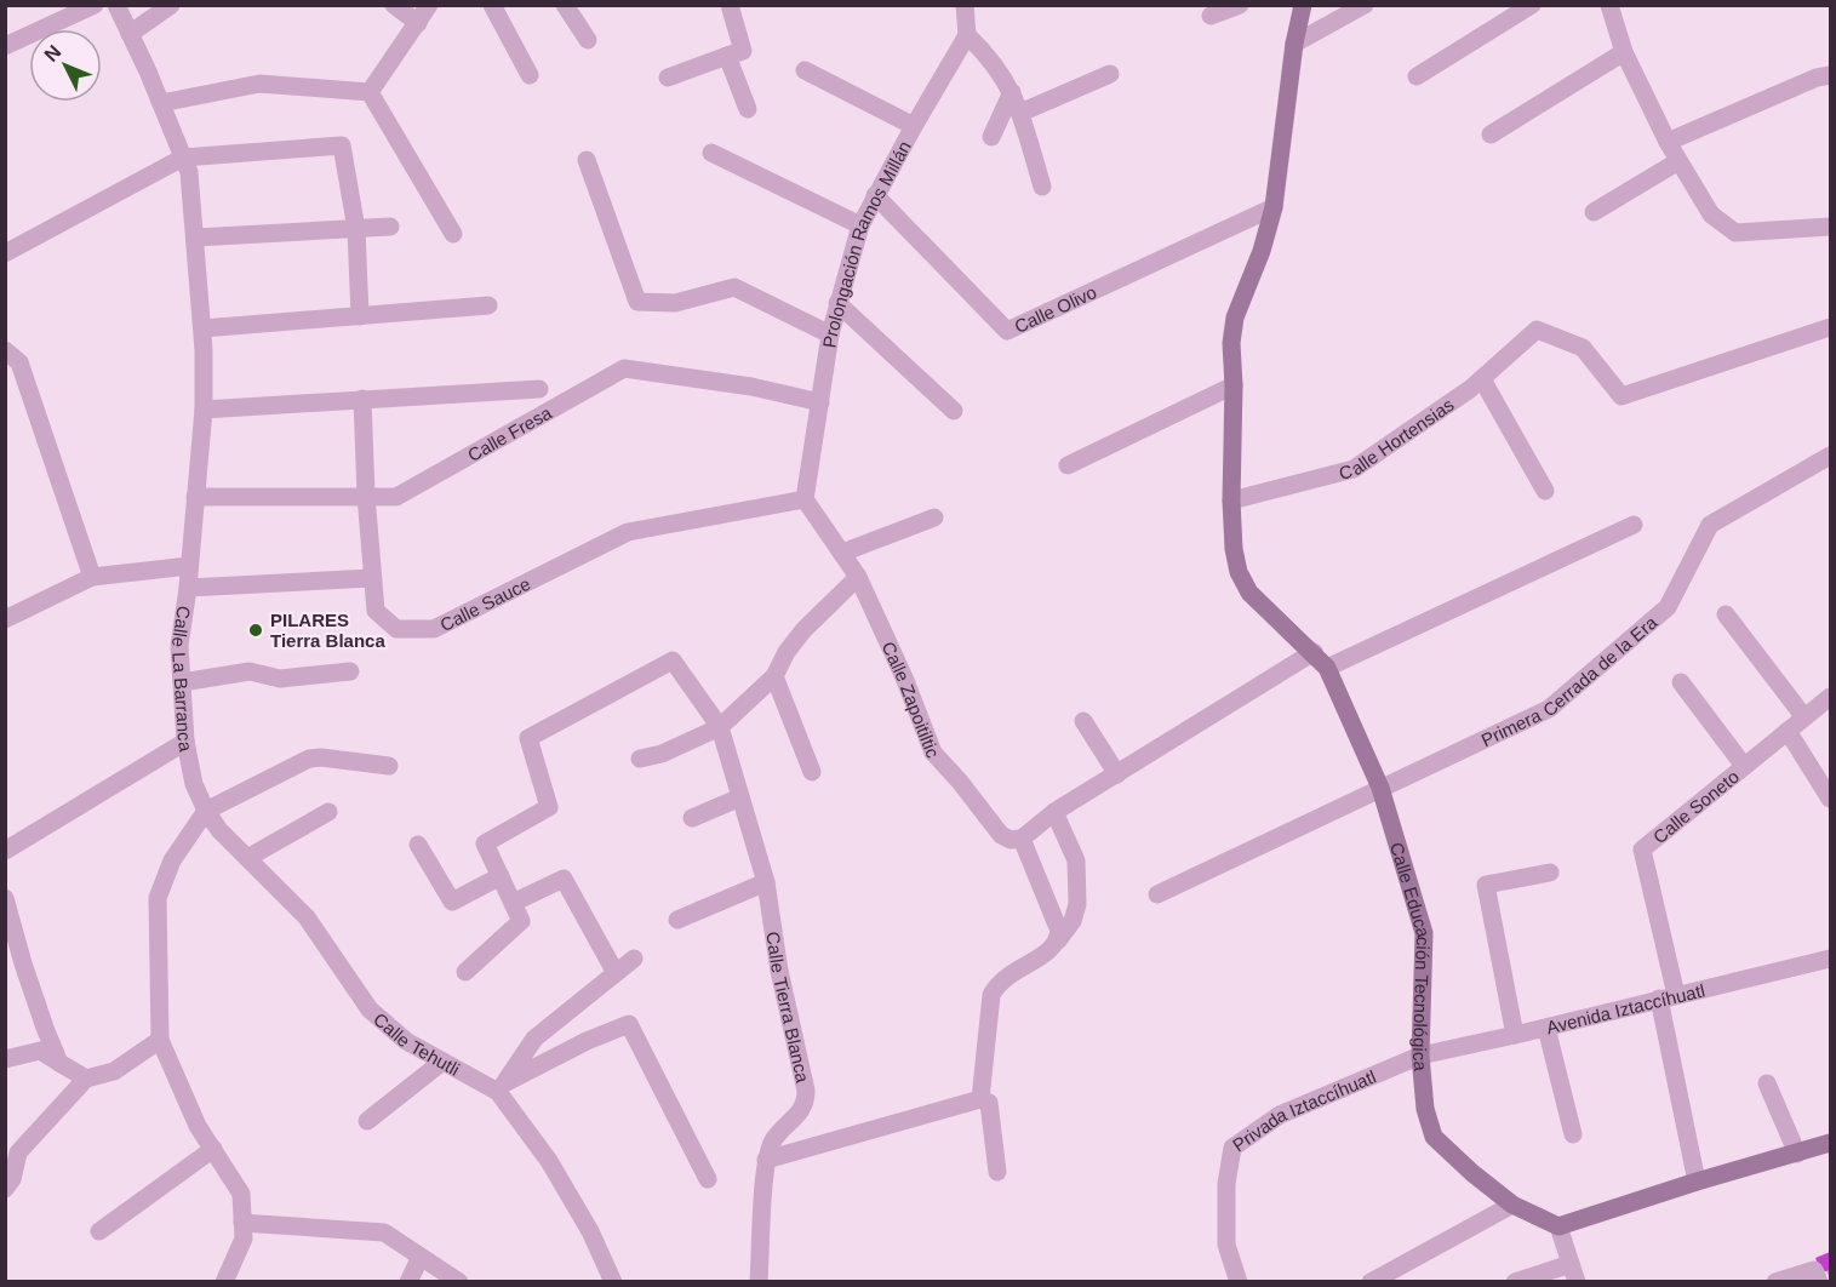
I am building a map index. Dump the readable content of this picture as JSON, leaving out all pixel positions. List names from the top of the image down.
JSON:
{
  "streets": {
    "street": [
      "Prolongación Ramos Millán",
      "Calle Olivo",
      "Calle Fresa",
      "Calle Hortensias",
      "Calle Sauce",
      "Calle La Barranca",
      "Primera Cerrada de la Era",
      "Calle Zapoitiltic",
      "Calle Soneto",
      "Calle Educación Tecnológica",
      "Avenida Iztaccíhuatl",
      "Calle Tierra Blanca",
      "Calle Tehutli",
      "Privada Iztaccíhuatl"
    ]
  },
  "crossings": [
    ["Prolongación Ramos Millán", "Calle Olivo"],
    ["Prolongación Ramos Millán", "Calle Fresa"],
    ["Prolongación Ramos Millán", "Calle Sauce"],
    ["Prolongación Ramos Millán", "Calle Zapoitiltic"],
    ["Calle Olivo", "Calle Educación Tecnológica"],
    ["Calle Fresa", "Calle Sauce"],
    ["Calle Fresa", "Calle La Barranca"],
    ["Calle Hortensias", "Calle Educación Tecnológica"],
    ["Calle Sauce", "Calle Zapoitiltic"],
    ["Calle La Barranca", "Calle Tehutli"],
    ["Primera Cerrada de la Era", "Calle Educación Tecnológica"],
    ["Calle Soneto", "Avenida Iztaccíhuatl"],
    ["Calle Educación Tecnológica", "Avenida Iztaccíhuatl"],
    ["Calle Educación Tecnológica", "Privada Iztaccíhuatl"],
    ["Avenida Iztaccíhuatl", "Privada Iztaccíhuatl"]
  ],
  "places": ["PILARES Tierra Blanca"],
  "north": "top left"
}
